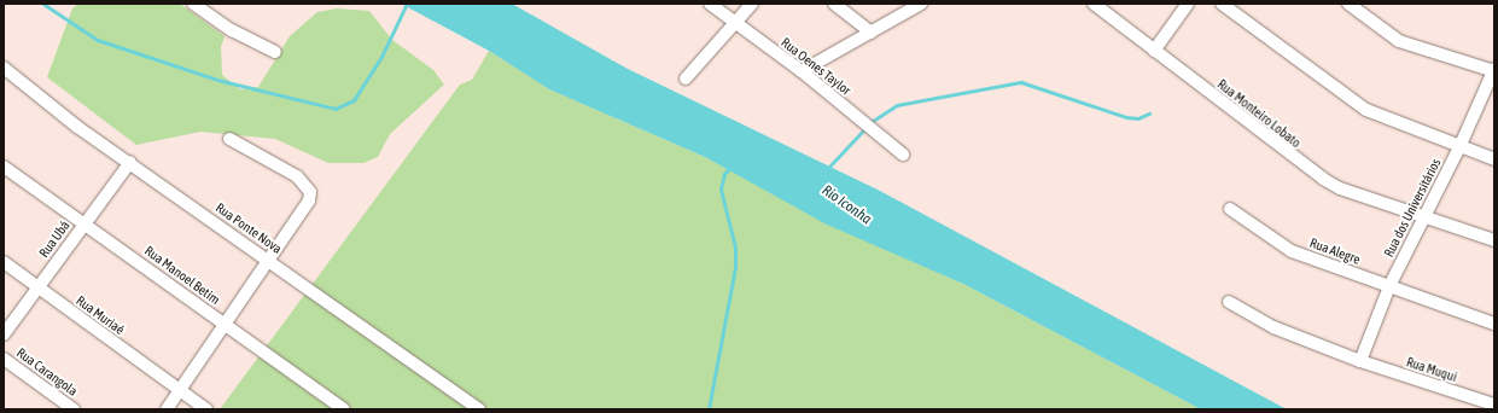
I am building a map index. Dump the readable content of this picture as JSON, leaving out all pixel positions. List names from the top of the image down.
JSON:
{
  "streets": {
    "street": [
      "Rua Oenes Taylor",
      "Rua Monteiro Lobato",
      "Rua dos Universitários",
      "Rua Ponte Nova",
      "Rua Ubá",
      "Rua Alegre",
      "Rua Manoel Betim",
      "Rua Muriaé",
      "Rua Muqui",
      "Rua Carangola"
    ]
  },
  "crossings": [
    ["Rua Monteiro Lobato", "Rua dos Universitários"],
    ["Rua dos Universitários", "Rua Alegre"],
    ["Rua dos Universitários", "Rua Muqui"],
    ["Rua Ponte Nova", "Rua Ubá"],
    ["Rua Ubá", "Rua Manoel Betim"],
    ["Rua Ubá", "Rua Muriaé"]
  ],
  "water": ["Rio Iconha"]
}
